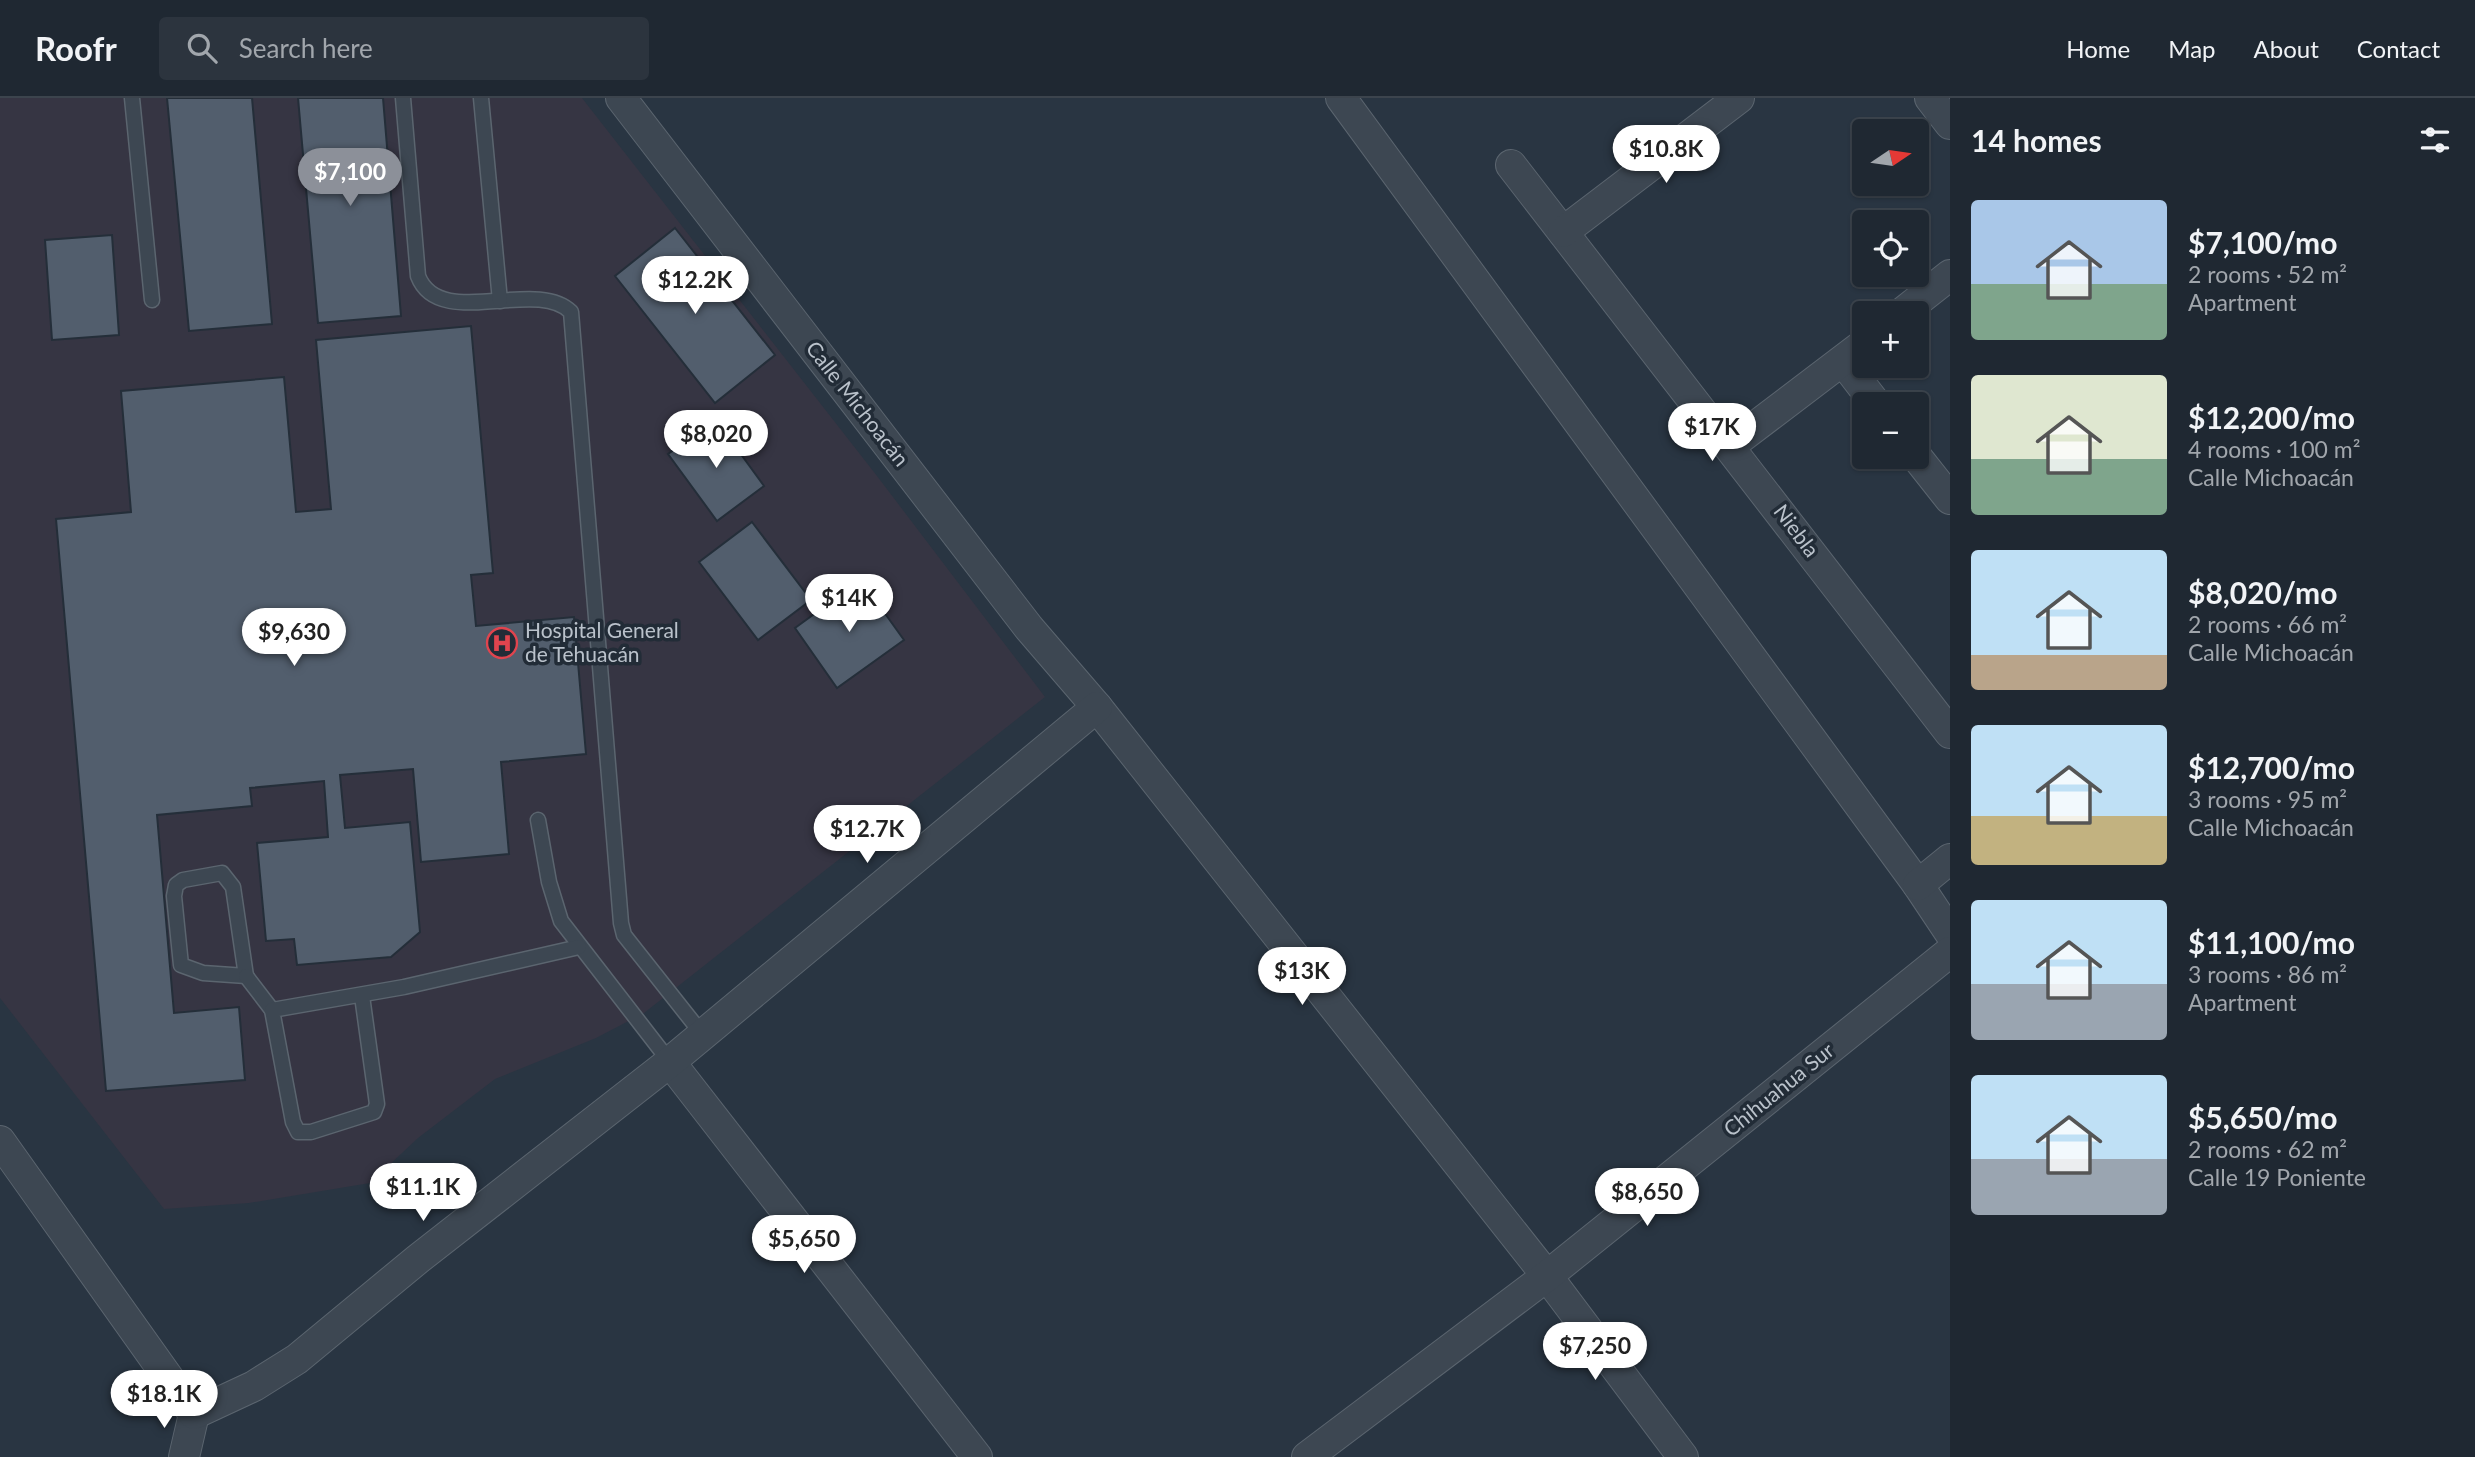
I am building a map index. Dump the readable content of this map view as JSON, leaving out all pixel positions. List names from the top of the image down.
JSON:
{
  "streets": {
    "street": ["Calle Michoacán", "Niebla", "Chihuahua Sur"]
  },
  "crossings": [
    ["Calle Michoacán", "Chihuahua Sur"]
  ],
  "places": {
    "hospital": ["Hospital General de Tehuacán"]
  },
  "north": "right",
  "page": {
    "header": "Roofr",
    "search": "Search here",
    "nav": [
      "Home",
      "Map",
      "About",
      "Contact"
    ],
    "heading": "14 homes",
    "map_buttons": ["+", "−"],
    "price": [
      "$10.8K",
      "$7,100",
      "$12.2K",
      "$17K",
      "$8,020",
      "$14K",
      "$9,630",
      "$12.7K",
      "$13K",
      "$11.1K",
      "$8,650",
      "$5,650",
      "$7,250",
      "$18.1K"
    ],
    "list": [
      {
        "name": "$7,100/mo",
        "note": "2 rooms · 52 m² · Apartment"
      },
      {
        "name": "$12,200/mo",
        "note": "4 rooms · 100 m² · Calle Michoacán"
      },
      {
        "name": "$8,020/mo",
        "note": "2 rooms · 66 m² · Calle Michoacán"
      },
      {
        "name": "$12,700/mo",
        "note": "3 rooms · 95 m² · Calle Michoacán"
      },
      {
        "name": "$11,100/mo",
        "note": "3 rooms · 86 m² · Apartment"
      },
      {
        "name": "$5,650/mo",
        "note": "2 rooms · 62 m² · Calle 19 Poniente"
      }
    ]
  }
}
